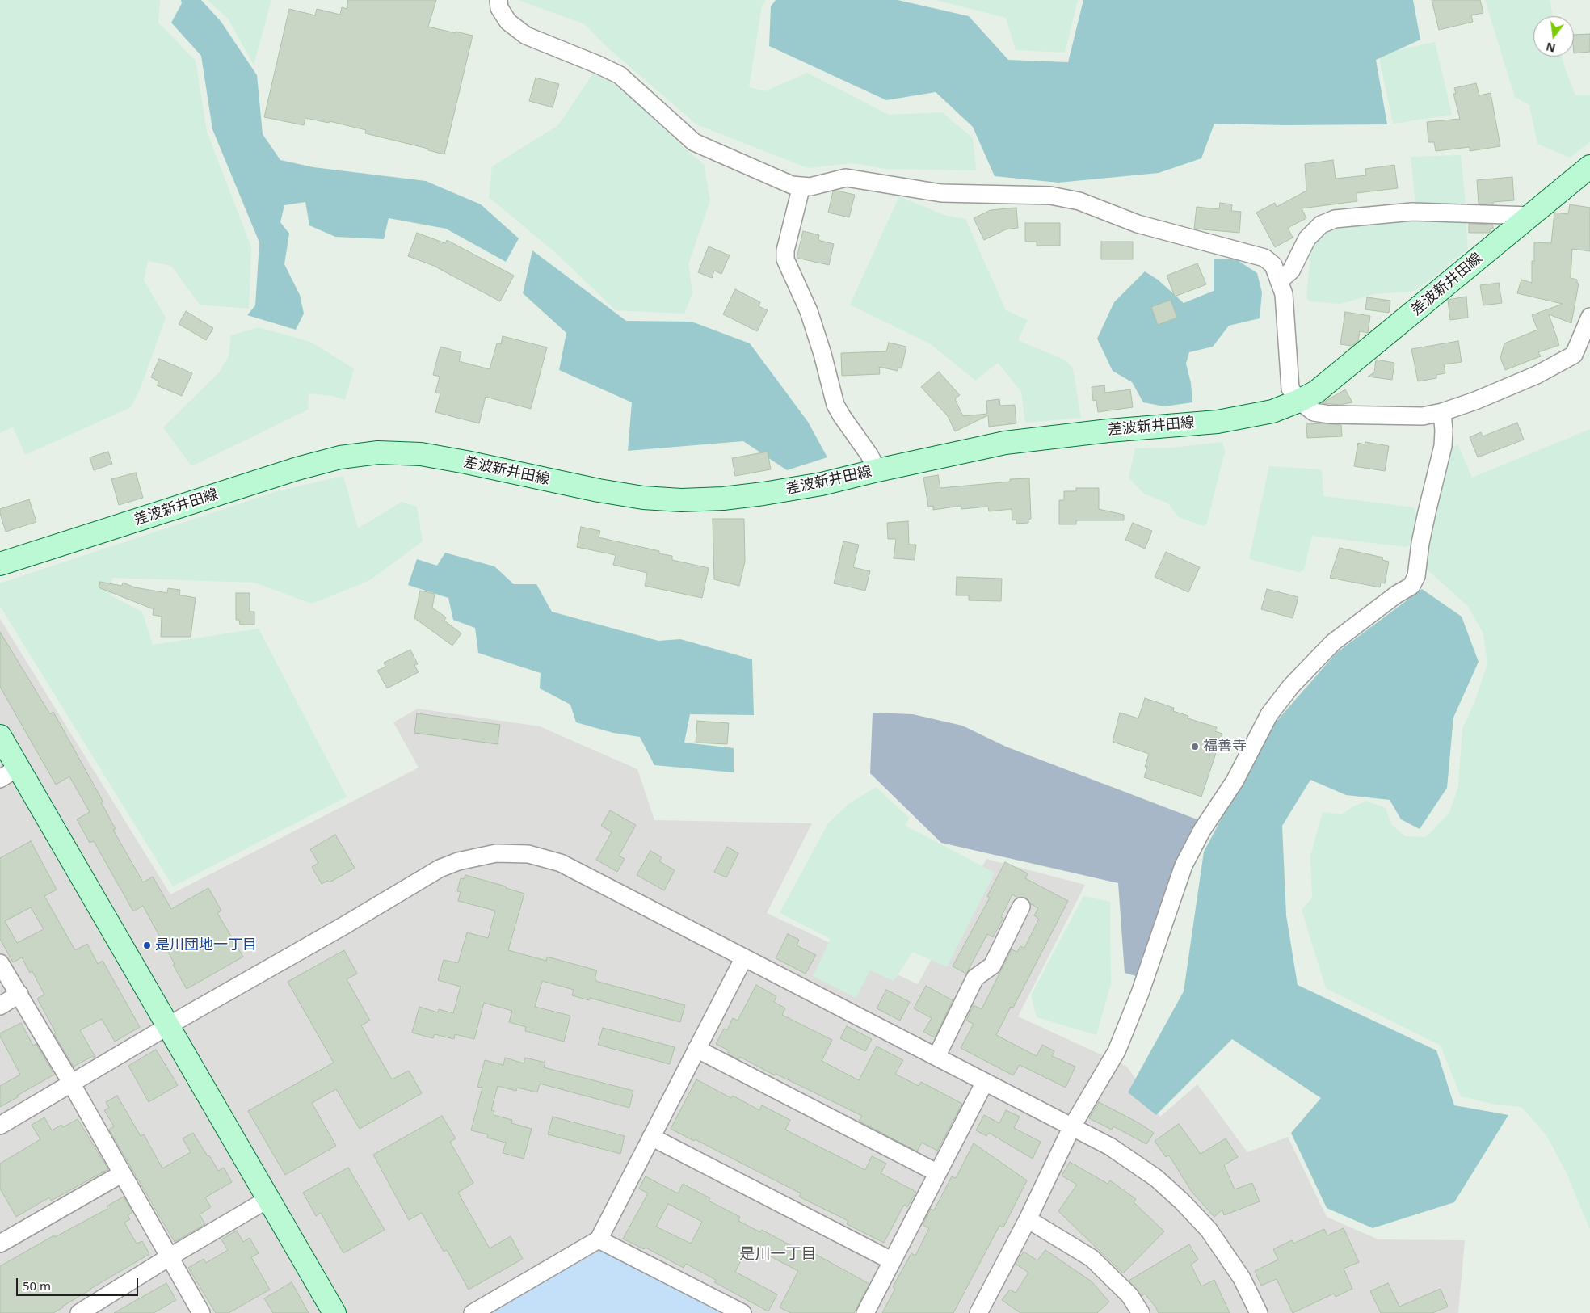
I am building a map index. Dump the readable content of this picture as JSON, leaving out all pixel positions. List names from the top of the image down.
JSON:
{
  "streets": {
    "main road": ["差波新井田線"]
  },
  "districts": ["是川一丁目"],
  "places": ["福善寺", "是川団地一丁目"],
  "scale_bar": "50 m",
  "north": "bottom"
}
